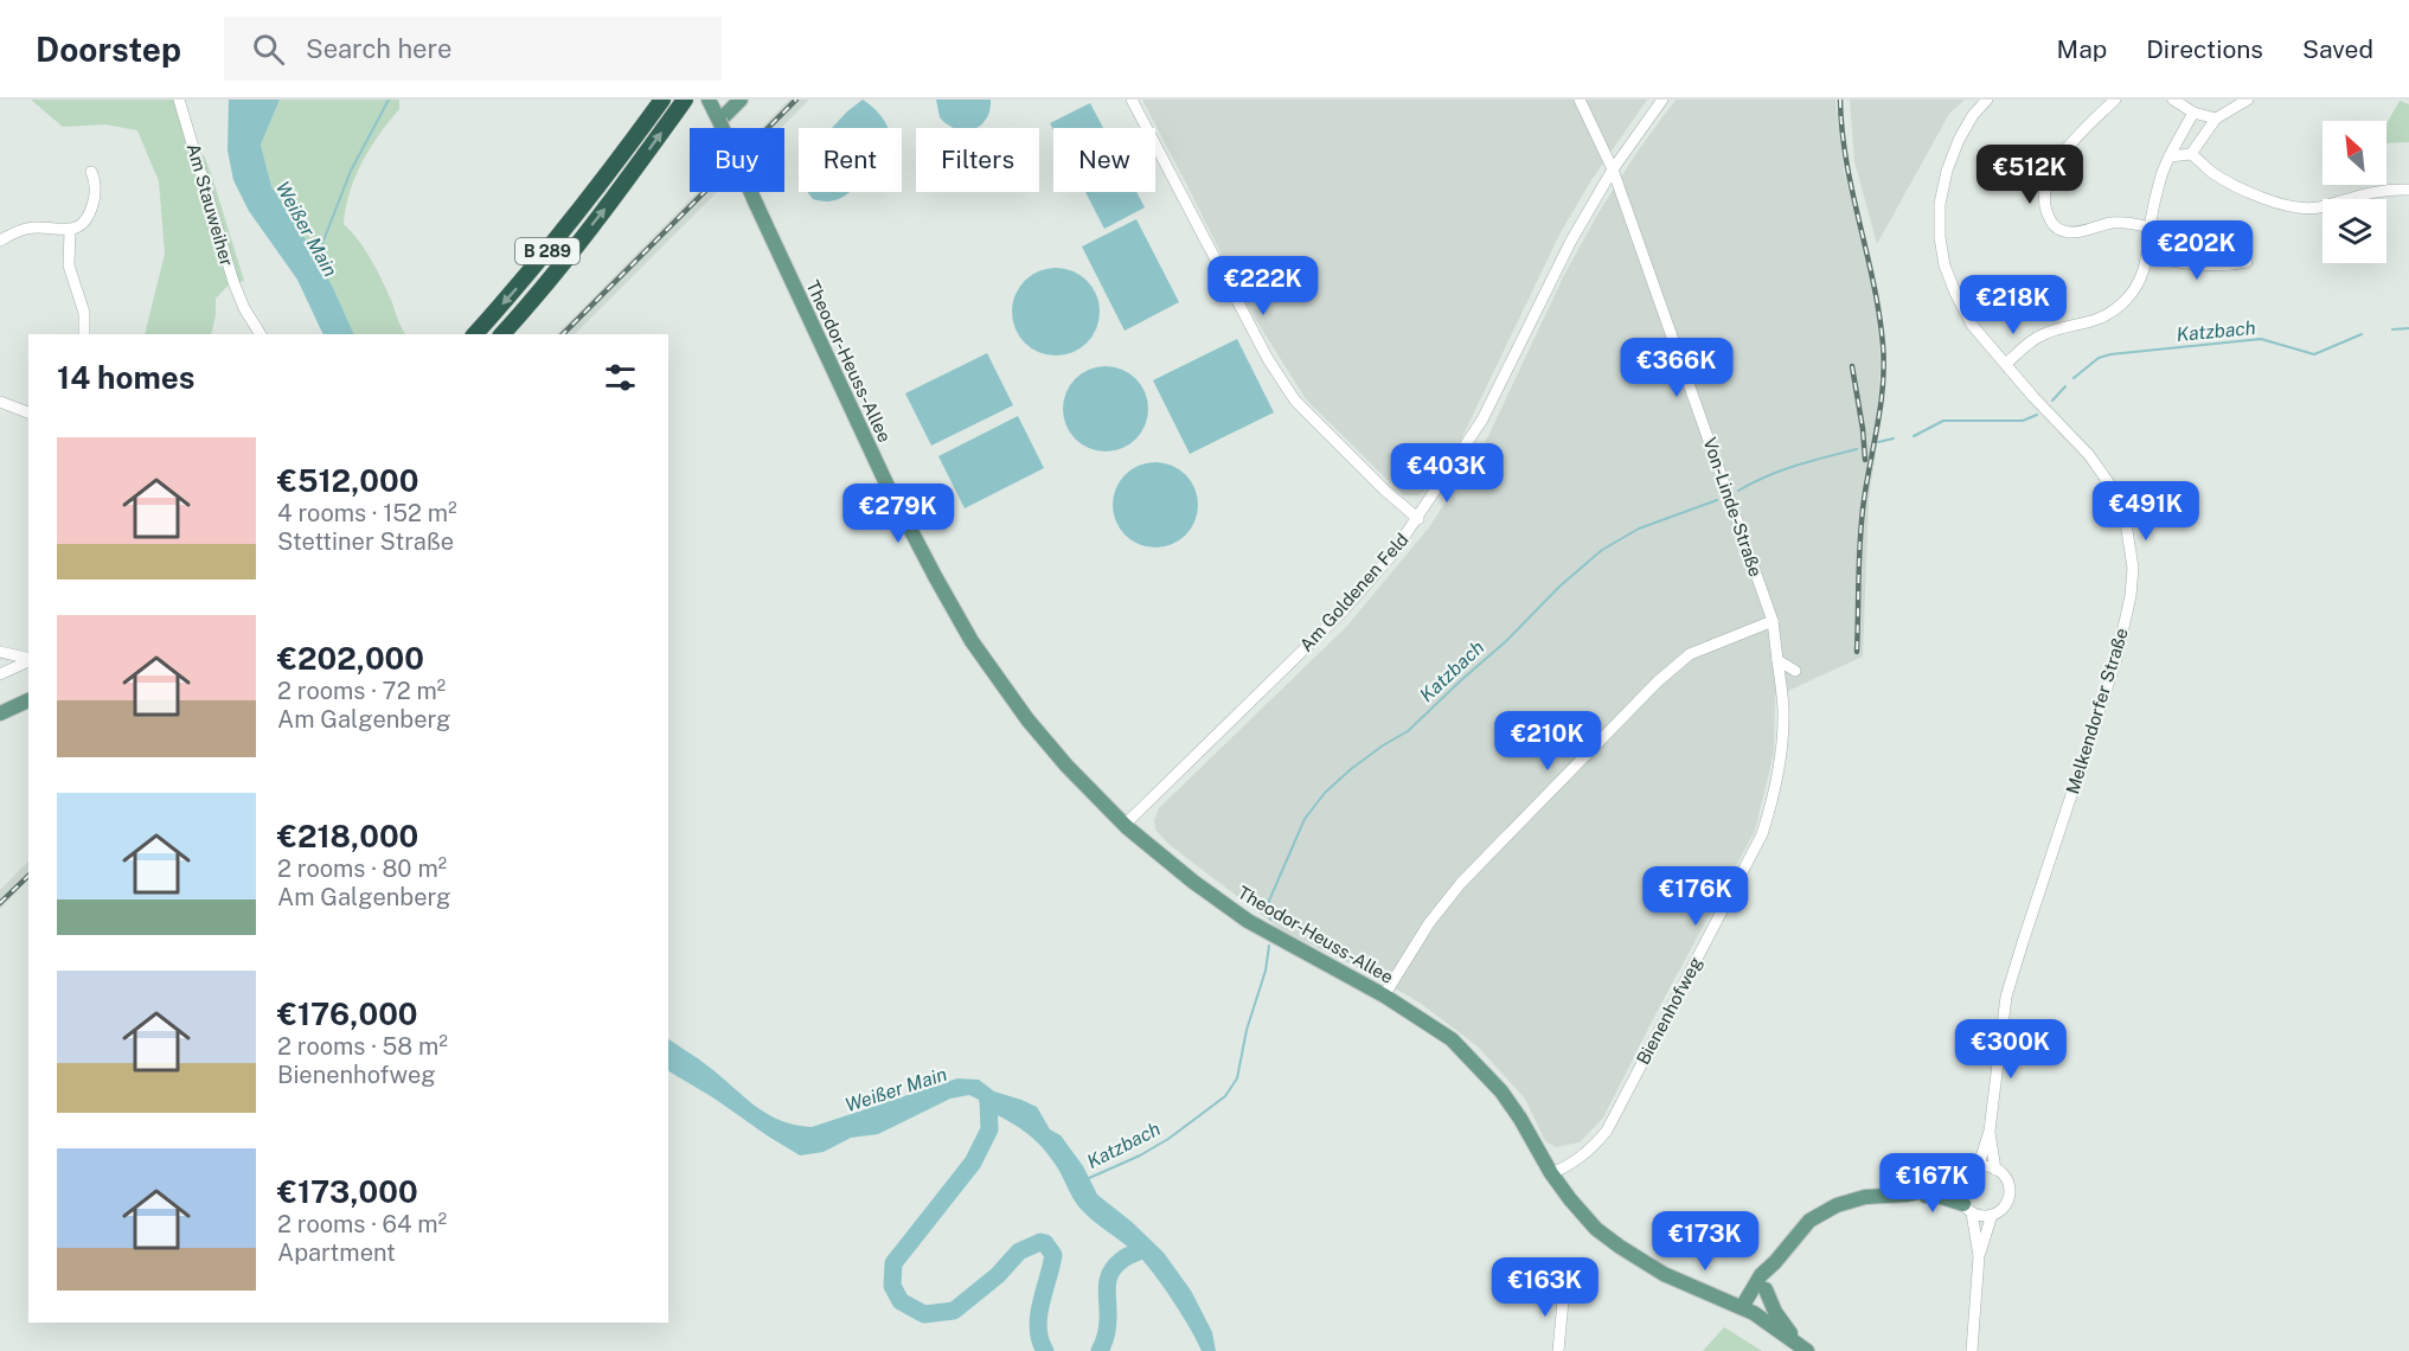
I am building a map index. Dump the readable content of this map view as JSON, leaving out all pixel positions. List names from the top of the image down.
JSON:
{
  "streets": {
    "highway": ["B 289"],
    "main road": ["Theodor-Heuss-Allee"],
    "street": [
      "Am Stauweiher",
      "Von-Linde-Straße",
      "Am Goldenen Feld",
      "Melkendorfer Straße",
      "Bienenhofweg"
    ]
  },
  "crossings": [
    ["Theodor-Heuss-Allee", "Am Goldenen Feld"],
    ["Theodor-Heuss-Allee", "Bienenhofweg"],
    ["Von-Linde-Straße", "Am Goldenen Feld"],
    ["Von-Linde-Straße", "Bienenhofweg"]
  ],
  "water": ["Weißer Main", "Katzbach"],
  "north": "top left",
  "page": {
    "header": "Doorstep",
    "search": "Search here",
    "nav": ["Map", "Directions", "Saved"],
    "chip": [
      "Buy",
      "Rent",
      "Filters",
      "New"
    ],
    "price": [
      "€512K",
      "€202K",
      "€222K",
      "€218K",
      "€366K",
      "€403K",
      "€491K",
      "€279K",
      "€210K",
      "€176K",
      "€300K",
      "€167K",
      "€173K",
      "€163K"
    ],
    "heading": "14 homes",
    "list": [
      {
        "name": "€512,000",
        "note": "4 rooms · 152 m² · Stettiner Straße"
      },
      {
        "name": "€202,000",
        "note": "2 rooms · 72 m² · Am Galgenberg"
      },
      {
        "name": "€218,000",
        "note": "2 rooms · 80 m² · Am Galgenberg"
      },
      {
        "name": "€176,000",
        "note": "2 rooms · 58 m² · Bienenhofweg"
      },
      {
        "name": "€173,000",
        "note": "2 rooms · 64 m² · Apartment"
      }
    ]
  }
}
